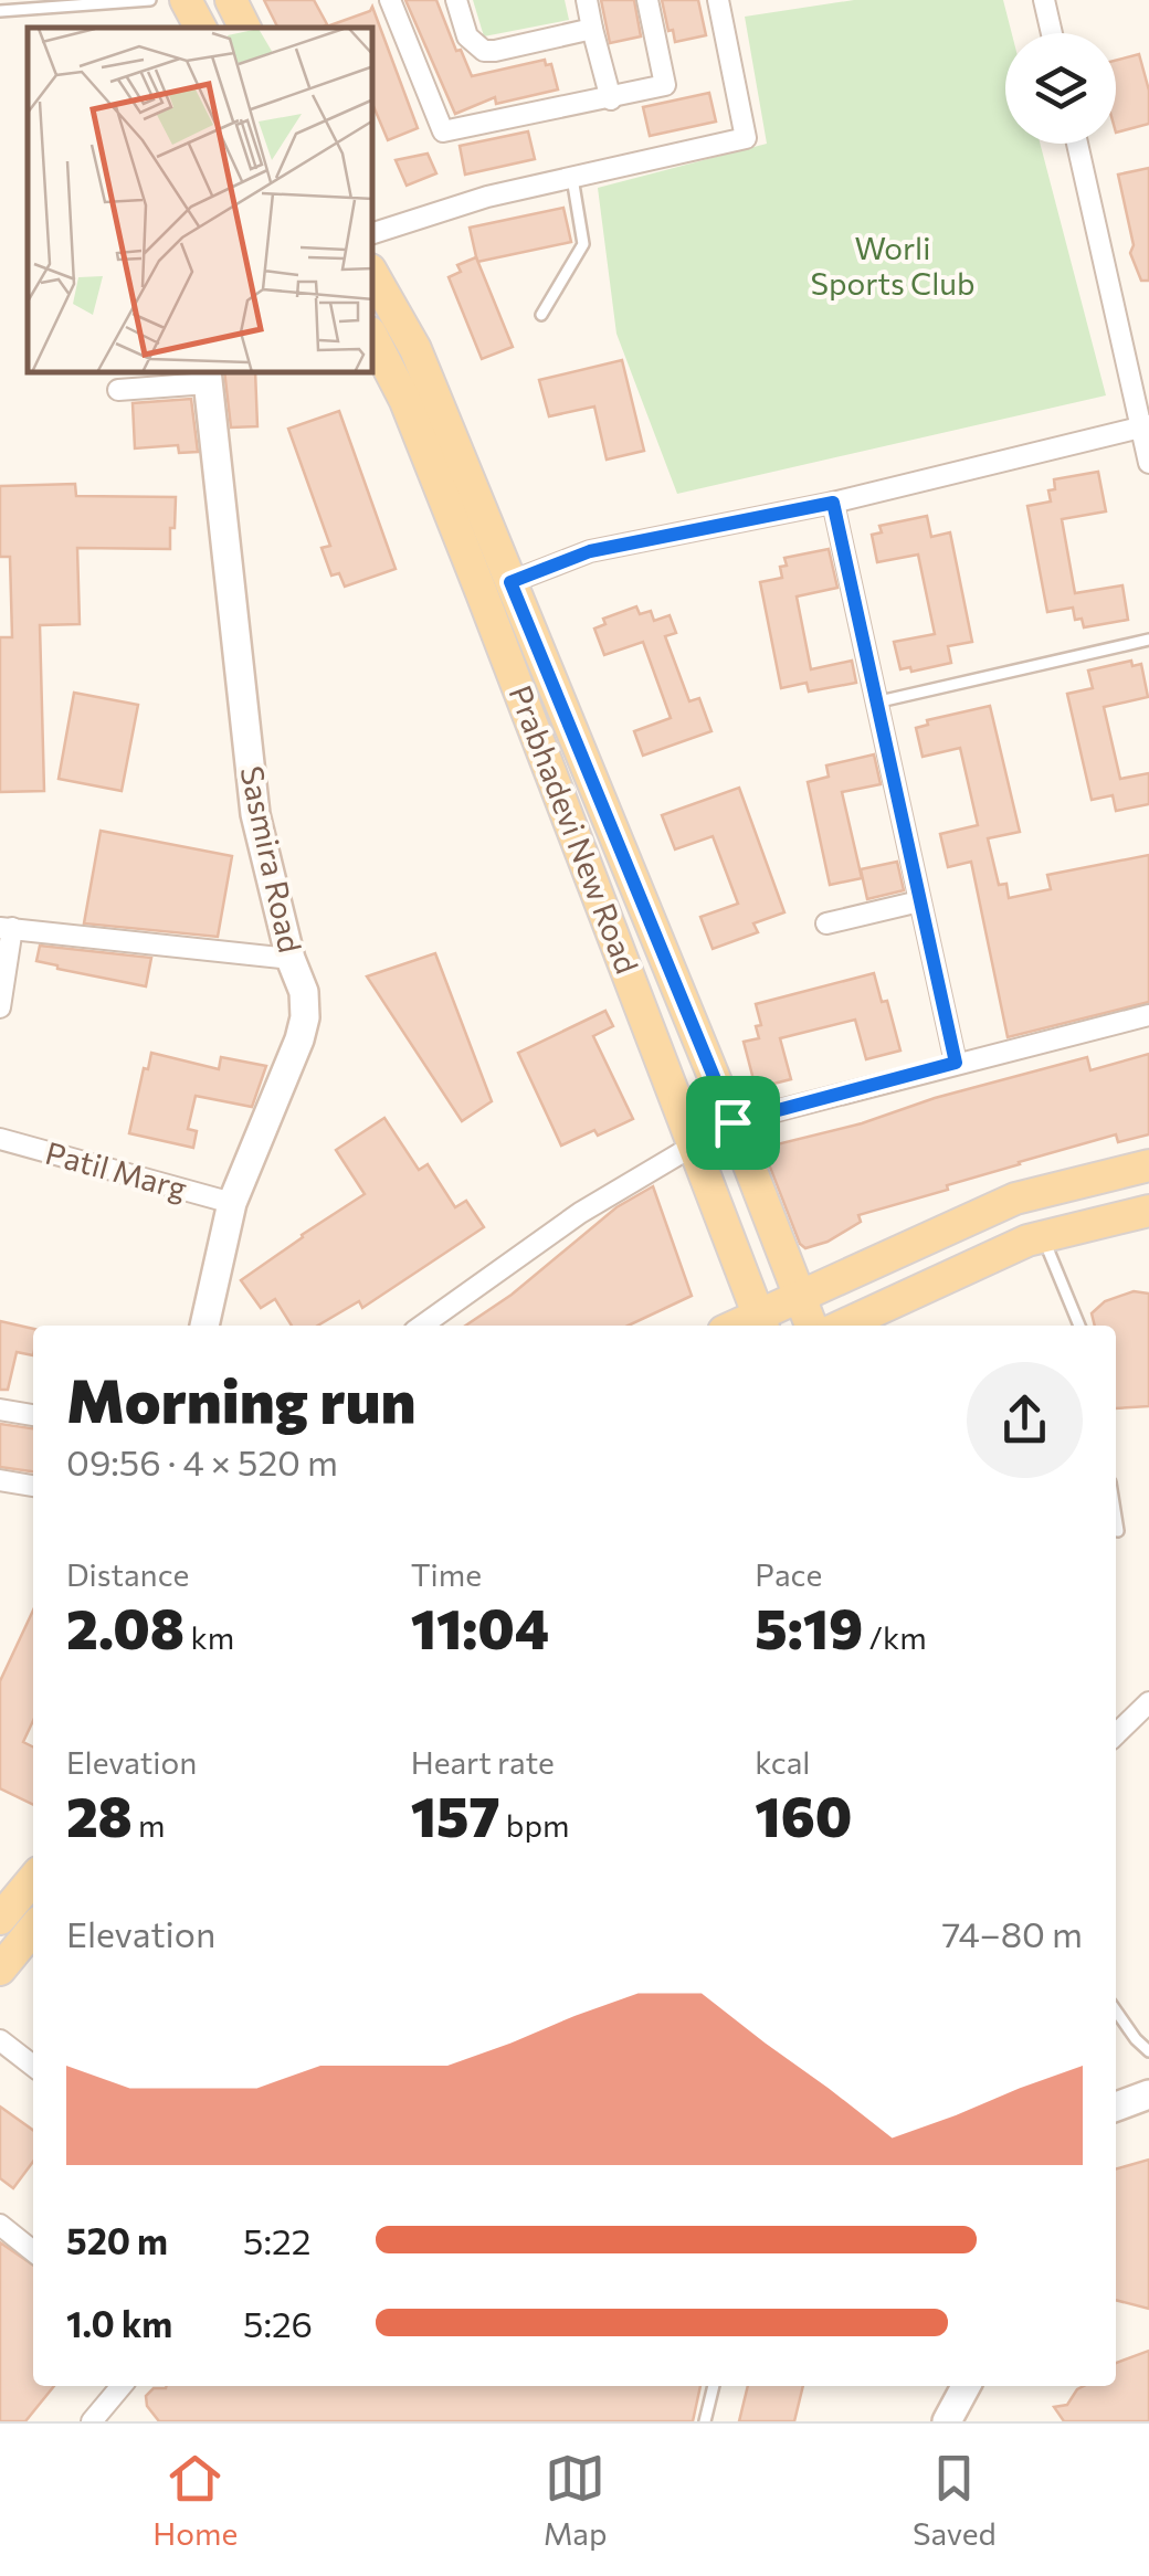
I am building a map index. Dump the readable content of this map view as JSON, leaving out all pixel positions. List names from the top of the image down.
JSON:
{
  "streets": {
    "main road": ["Prabhadevi New Road"],
    "street": ["Sasmira Road", "Patil Marg"]
  },
  "crossings": [
    ["Sasmira Road", "Patil Marg"]
  ],
  "parks": ["Worli Sports Club"],
  "page": {
    "heading": ["Morning run", "09:56 · 4 × 520 m"],
    "stats": [
      ["Distance", "2.08 km"],
      ["Time", "11:04"],
      ["Pace", "5:19 /km"],
      ["Elevation", "28 m"],
      ["Heart rate", "157 bpm"],
      ["kcal", "160"]
    ],
    "chart": ["Elevation", "74–80 m"],
    "list": [
      {
        "name": "520 m",
        "note": "5:22"
      },
      {
        "name": "1.0 km",
        "note": "5:26"
      }
    ],
    "tabs": ["Home", "Map", "Saved"]
  }
}
